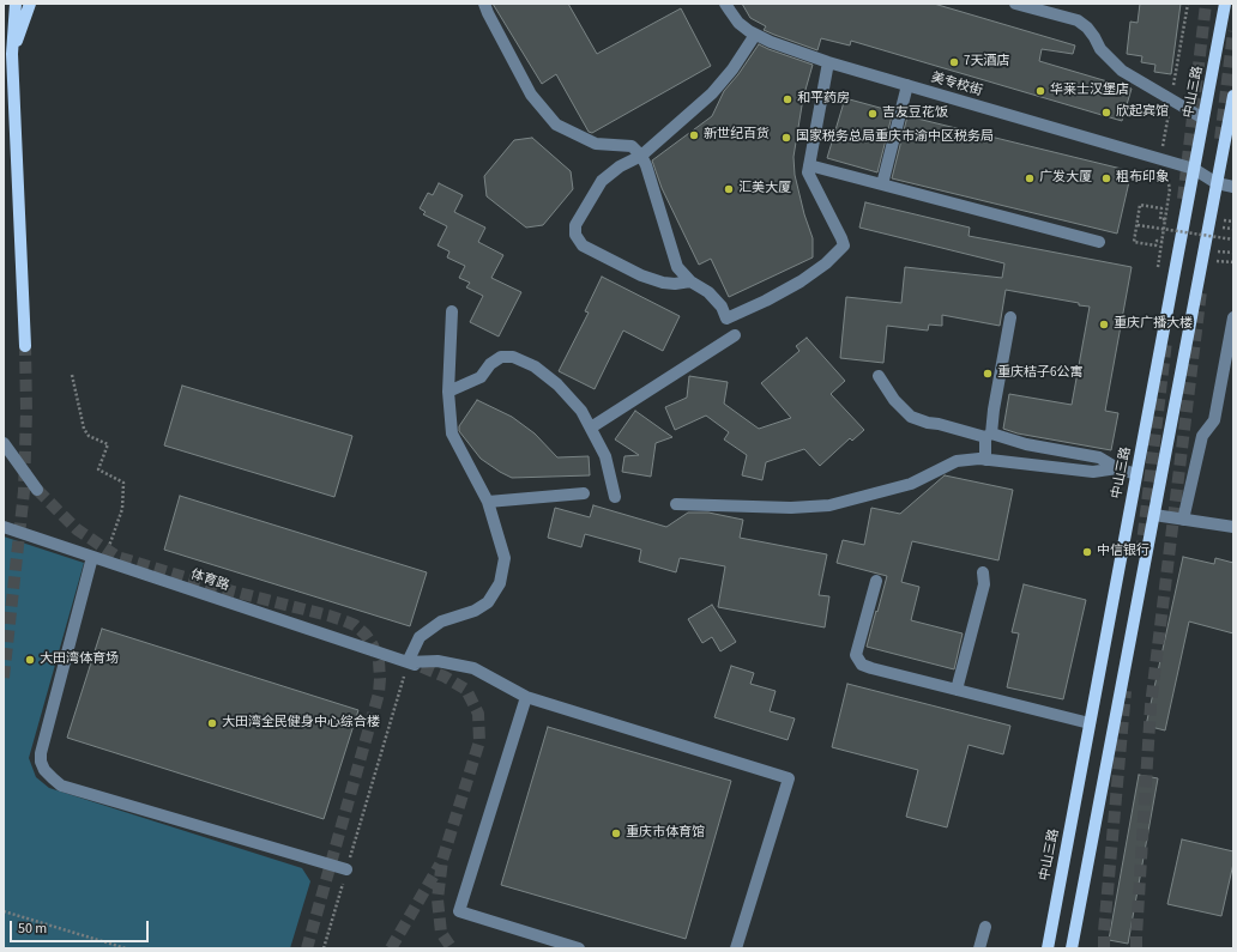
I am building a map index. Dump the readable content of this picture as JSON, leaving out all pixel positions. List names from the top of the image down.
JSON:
{
  "streets": {
    "main road": ["中山三路"],
    "street": ["美专校街", "体育路"]
  },
  "crossings": [
    ["美专校街", "中山三路"]
  ],
  "places": [
    "7天酒店",
    "华莱士汉堡店",
    "和平药房",
    "欣起宾馆",
    "吉友豆花饭",
    "新世纪百货",
    "国家税务总局重庆市渝中区税务局",
    "广发大厦",
    "粗布印象",
    "汇美大厦",
    "重庆广播大楼",
    "重庆桔子6公寓",
    "中信银行",
    "大田湾体育场",
    "大田湾全民健身中心综合楼",
    "重庆市体育馆"
  ],
  "scale_bar": "50 m"
}
